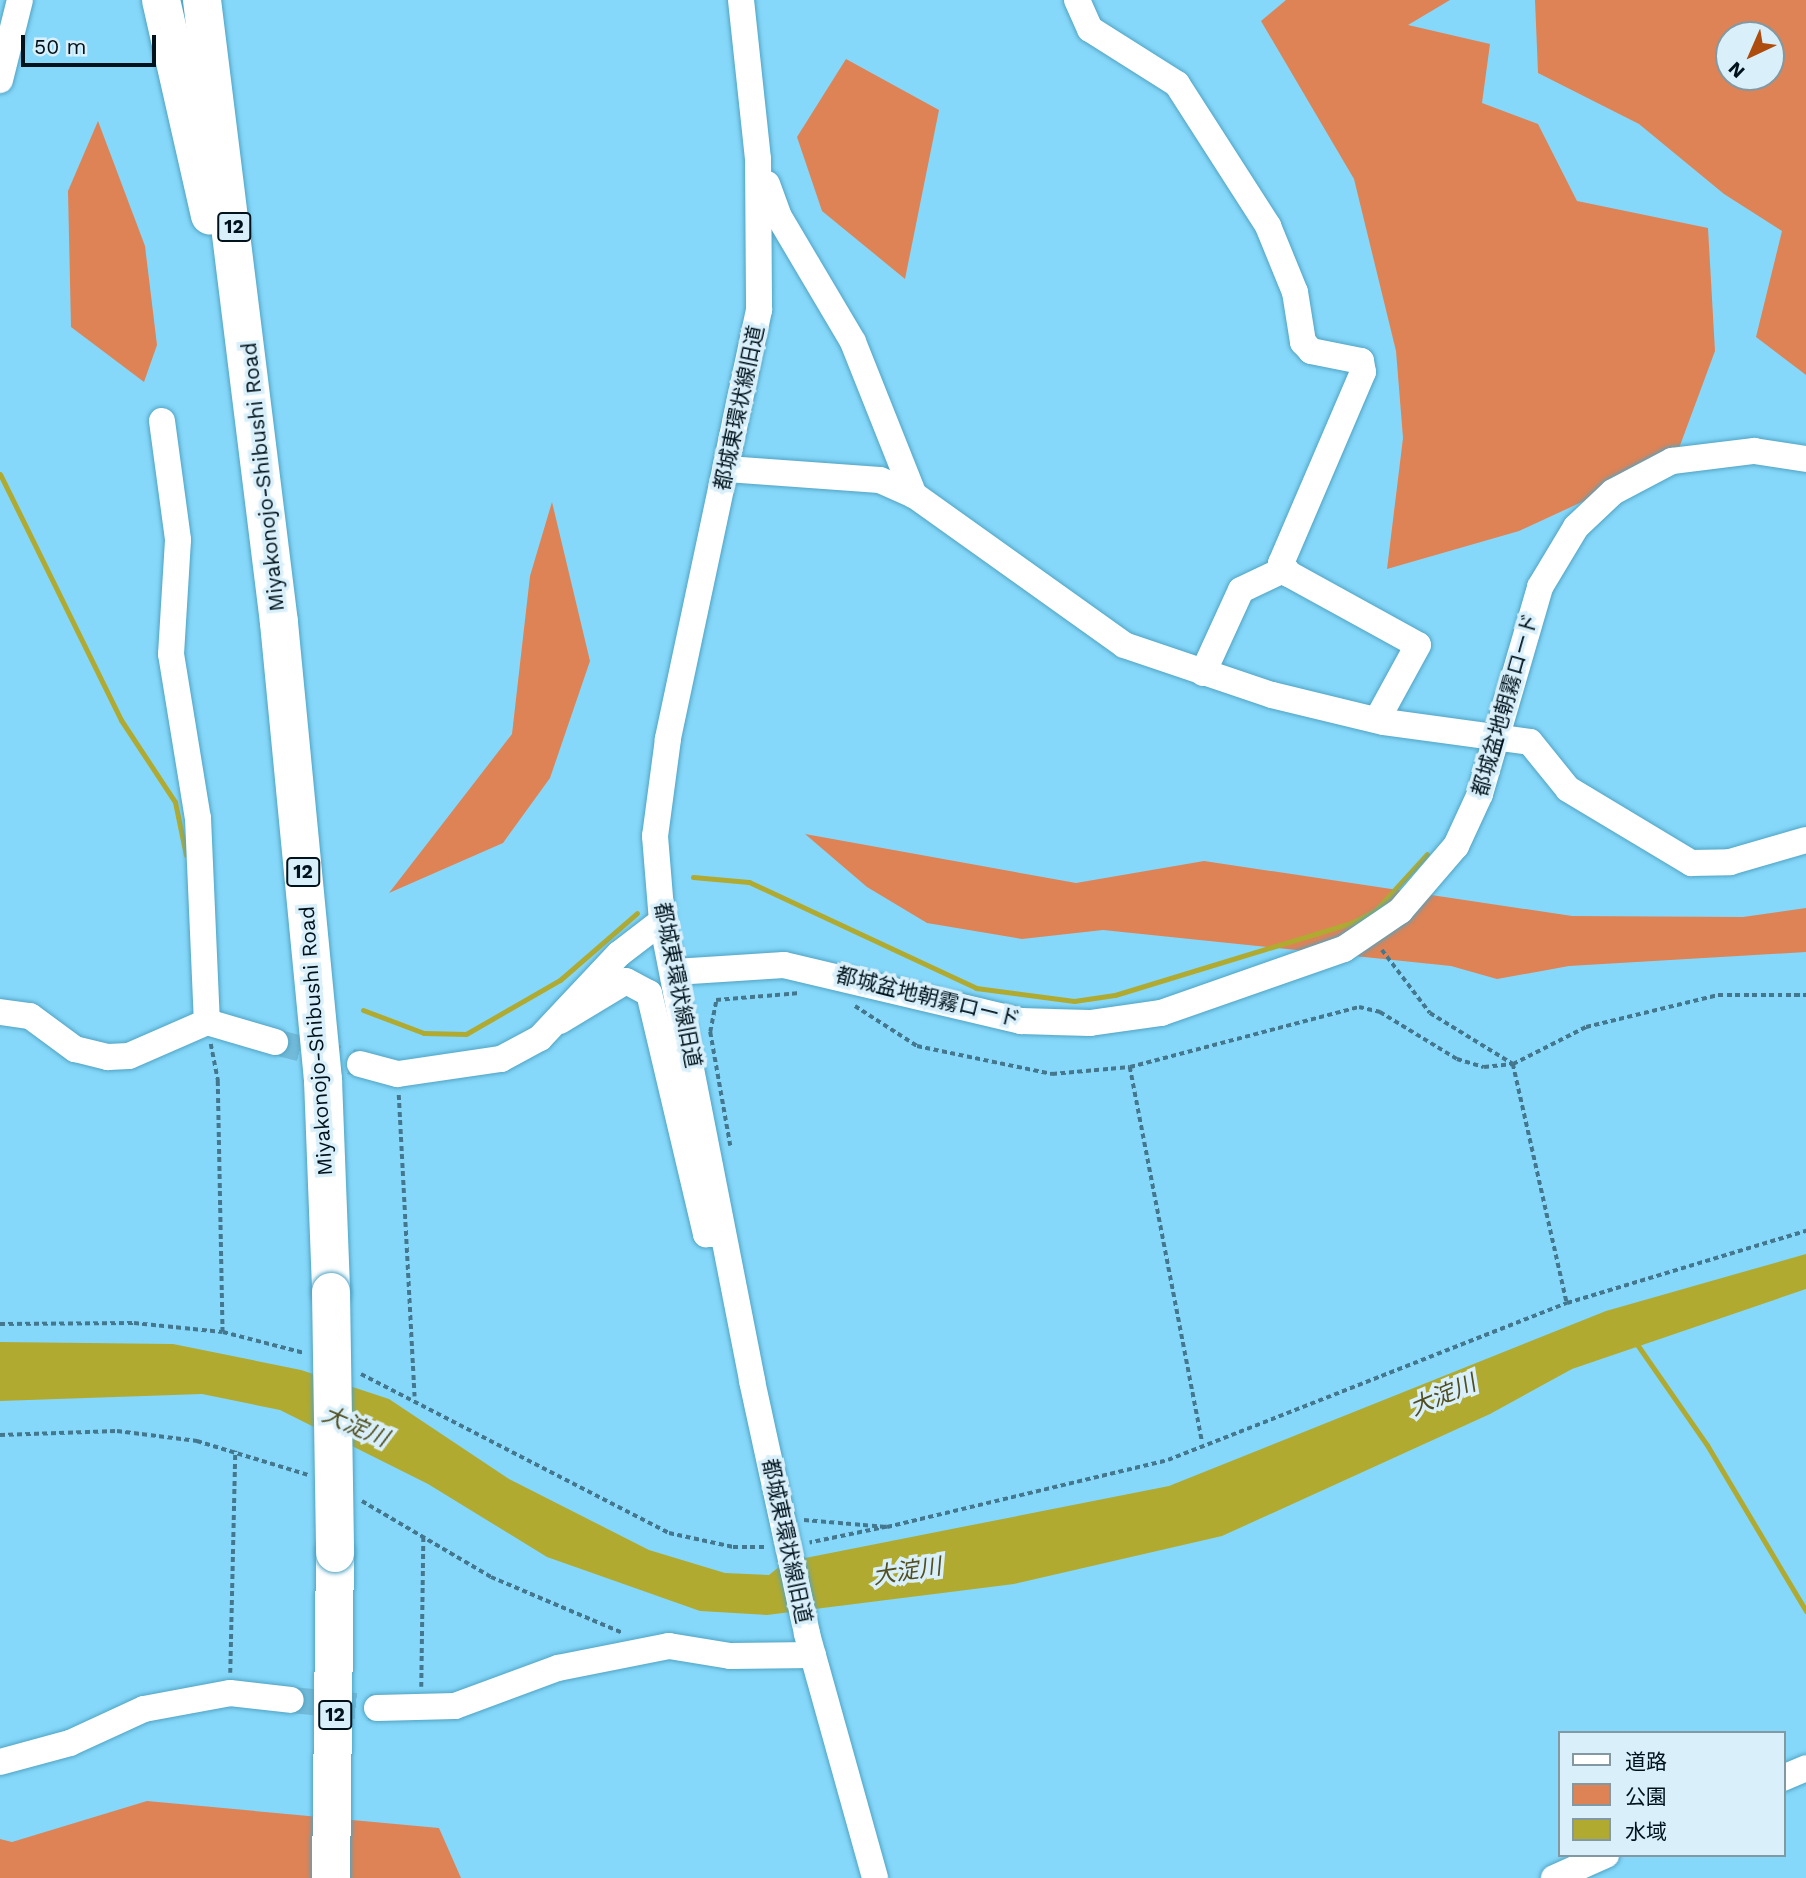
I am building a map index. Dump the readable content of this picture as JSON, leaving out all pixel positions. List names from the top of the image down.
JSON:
{
  "streets": {
    "highway": ["12", "Miyakonojo-Shibushi Road"],
    "street": ["都城東環状線旧道", "都城盆地朝霧ロード"]
  },
  "crossings": [
    ["都城東環状線旧道", "都城盆地朝霧ロード"]
  ],
  "water": ["大淀川"],
  "legend": ["道路", "公園", "水域"],
  "scale_bar": "50 m",
  "north": "bottom left"
}
